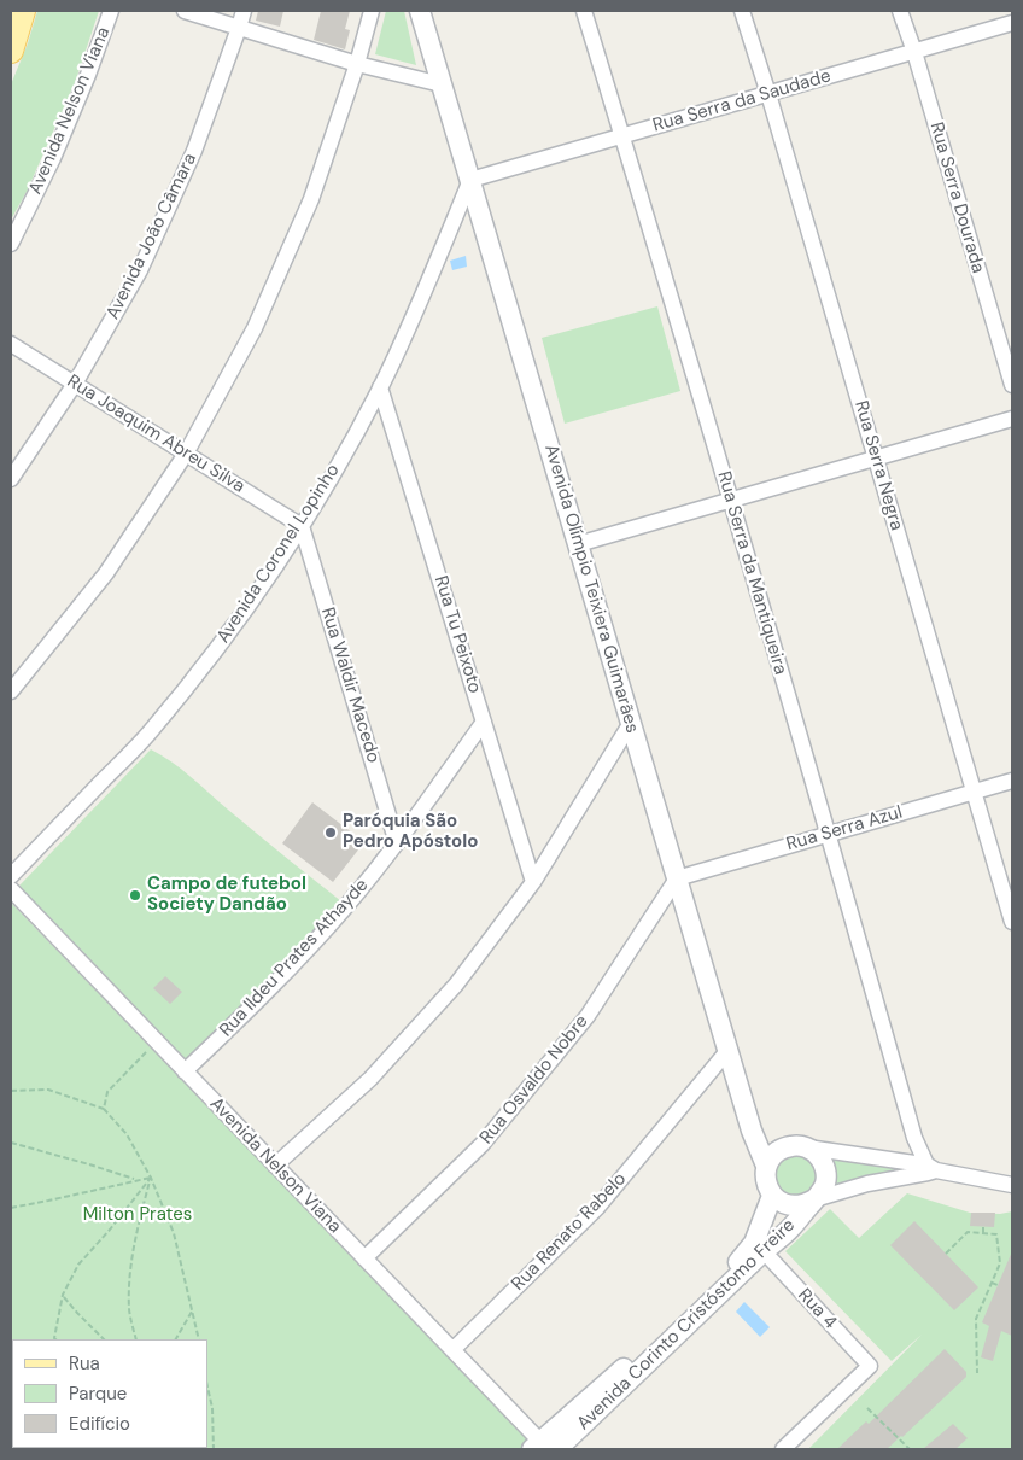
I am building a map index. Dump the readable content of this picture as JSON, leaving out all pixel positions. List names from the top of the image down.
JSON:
{
  "streets": {
    "street": [
      "Rua Serra da Saudade",
      "Avenida Nelson Viana",
      "Rua Serra Dourada",
      "Avenida João Câmara",
      "Rua Joaquim Abreu Silva",
      "Rua Serra Negra",
      "Avenida Coronel Lopinho",
      "Rua Serra da Mantiqueira",
      "Avenida Olímpio Teixiera Guimarães",
      "Rua Tu Peixoto",
      "Rua Waldir Macedo",
      "Rua Serra Azul",
      "Rua Ildeu Prates Athayde",
      "Rua Osvaldo Nobre",
      "Rua Renato Rabelo",
      "Rua 4",
      "Avenida Corinto Cristóstomo Freire"
    ]
  },
  "crossings": [
    ["Rua Serra da Saudade", "Rua Serra Dourada"],
    ["Rua Serra da Saudade", "Rua Serra Negra"],
    ["Rua Serra da Saudade", "Avenida Coronel Lopinho"],
    ["Rua Serra da Saudade", "Rua Serra da Mantiqueira"],
    ["Rua Serra da Saudade", "Avenida Olímpio Teixiera Guimarães"],
    ["Avenida Nelson Viana", "Rua Ildeu Prates Athayde"],
    ["Avenida Nelson Viana", "Rua Osvaldo Nobre"],
    ["Avenida Nelson Viana", "Rua Renato Rabelo"],
    ["Avenida Nelson Viana", "Avenida Corinto Cristóstomo Freire"],
    ["Avenida João Câmara", "Rua Joaquim Abreu Silva"],
    ["Rua Joaquim Abreu Silva", "Avenida Coronel Lopinho"],
    ["Rua Joaquim Abreu Silva", "Rua Waldir Macedo"],
    ["Rua Serra Negra", "Rua Serra Azul"],
    ["Avenida Coronel Lopinho", "Avenida Olímpio Teixiera Guimarães"],
    ["Avenida Coronel Lopinho", "Rua Tu Peixoto"],
    ["Avenida Coronel Lopinho", "Rua Waldir Macedo"],
    ["Rua Serra da Mantiqueira", "Rua Serra Azul"],
    ["Rua Serra da Mantiqueira", "Avenida Corinto Cristóstomo Freire"],
    ["Avenida Olímpio Teixiera Guimarães", "Rua Serra Azul"],
    ["Avenida Olímpio Teixiera Guimarães", "Rua Osvaldo Nobre"],
    ["Avenida Olímpio Teixiera Guimarães", "Rua Renato Rabelo"],
    ["Avenida Olímpio Teixiera Guimarães", "Avenida Corinto Cristóstomo Freire"],
    ["Rua Tu Peixoto", "Rua Ildeu Prates Athayde"],
    ["Rua Waldir Macedo", "Rua Ildeu Prates Athayde"],
    ["Rua Serra Azul", "Rua Osvaldo Nobre"],
    ["Rua 4", "Avenida Corinto Cristóstomo Freire"]
  ],
  "parks": ["Milton Prates"],
  "places": ["Paróquia São Pedro Apóstolo", "Campo de futebol Society Dandão"],
  "legend": ["Rua", "Parque", "Edifício"]
}
